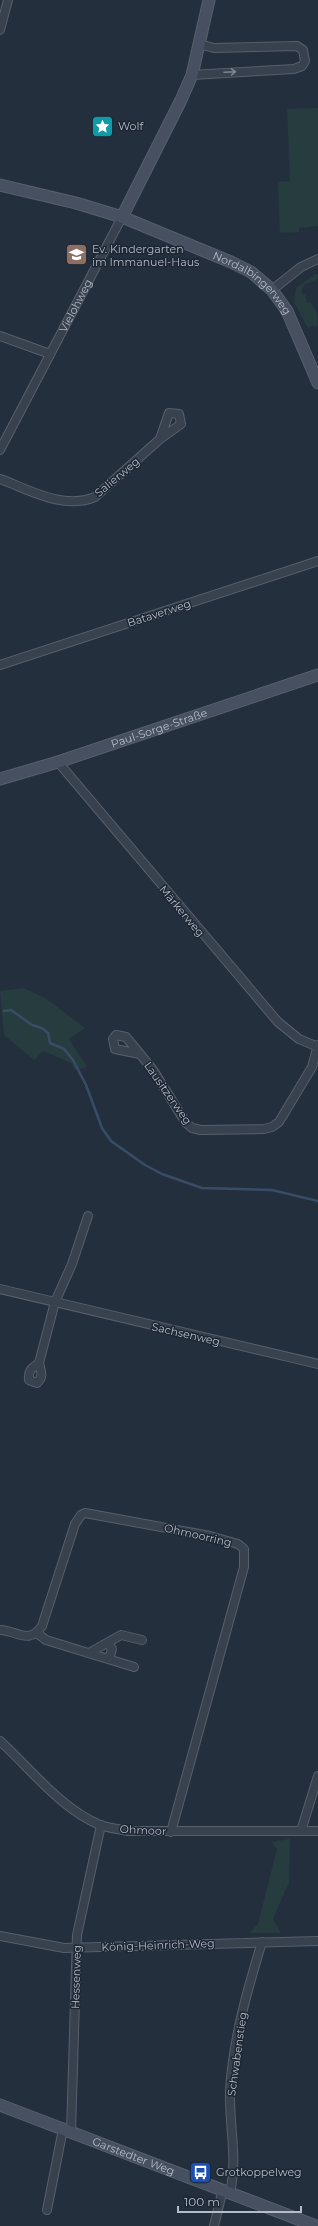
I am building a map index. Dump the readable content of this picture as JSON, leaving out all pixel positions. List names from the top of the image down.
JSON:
{
  "streets": {
    "street": [
      "Nordalbingerweg",
      "Vielohweg",
      "Salierweg",
      "Bataverweg",
      "Paul-Sorge-Straße",
      "Märkerweg",
      "Lausitzerweg",
      "Sachsenweg",
      "Ohmoorring",
      "Ohmoor",
      "König-Heinrich-Weg",
      "Hessenweg",
      "Schwabenstieg",
      "Garstedter Weg"
    ]
  },
  "crossings": [
    ["Nordalbingerweg", "Vielohweg"],
    ["Paul-Sorge-Straße", "Märkerweg"],
    ["Märkerweg", "Lausitzerweg"],
    ["Ohmoorring", "Ohmoor"],
    ["Ohmoor", "Hessenweg"],
    ["König-Heinrich-Weg", "Hessenweg"],
    ["König-Heinrich-Weg", "Schwabenstieg"],
    ["Hessenweg", "Garstedter Weg"],
    ["Schwabenstieg", "Garstedter Weg"]
  ],
  "places": {
    "place": ["Wolf"],
    "school or university": ["Ev. Kindergarten im Immanuel-Haus"],
    "bus stop": ["Grotkoppelweg"]
  },
  "scale_bar": "100 m"
}
